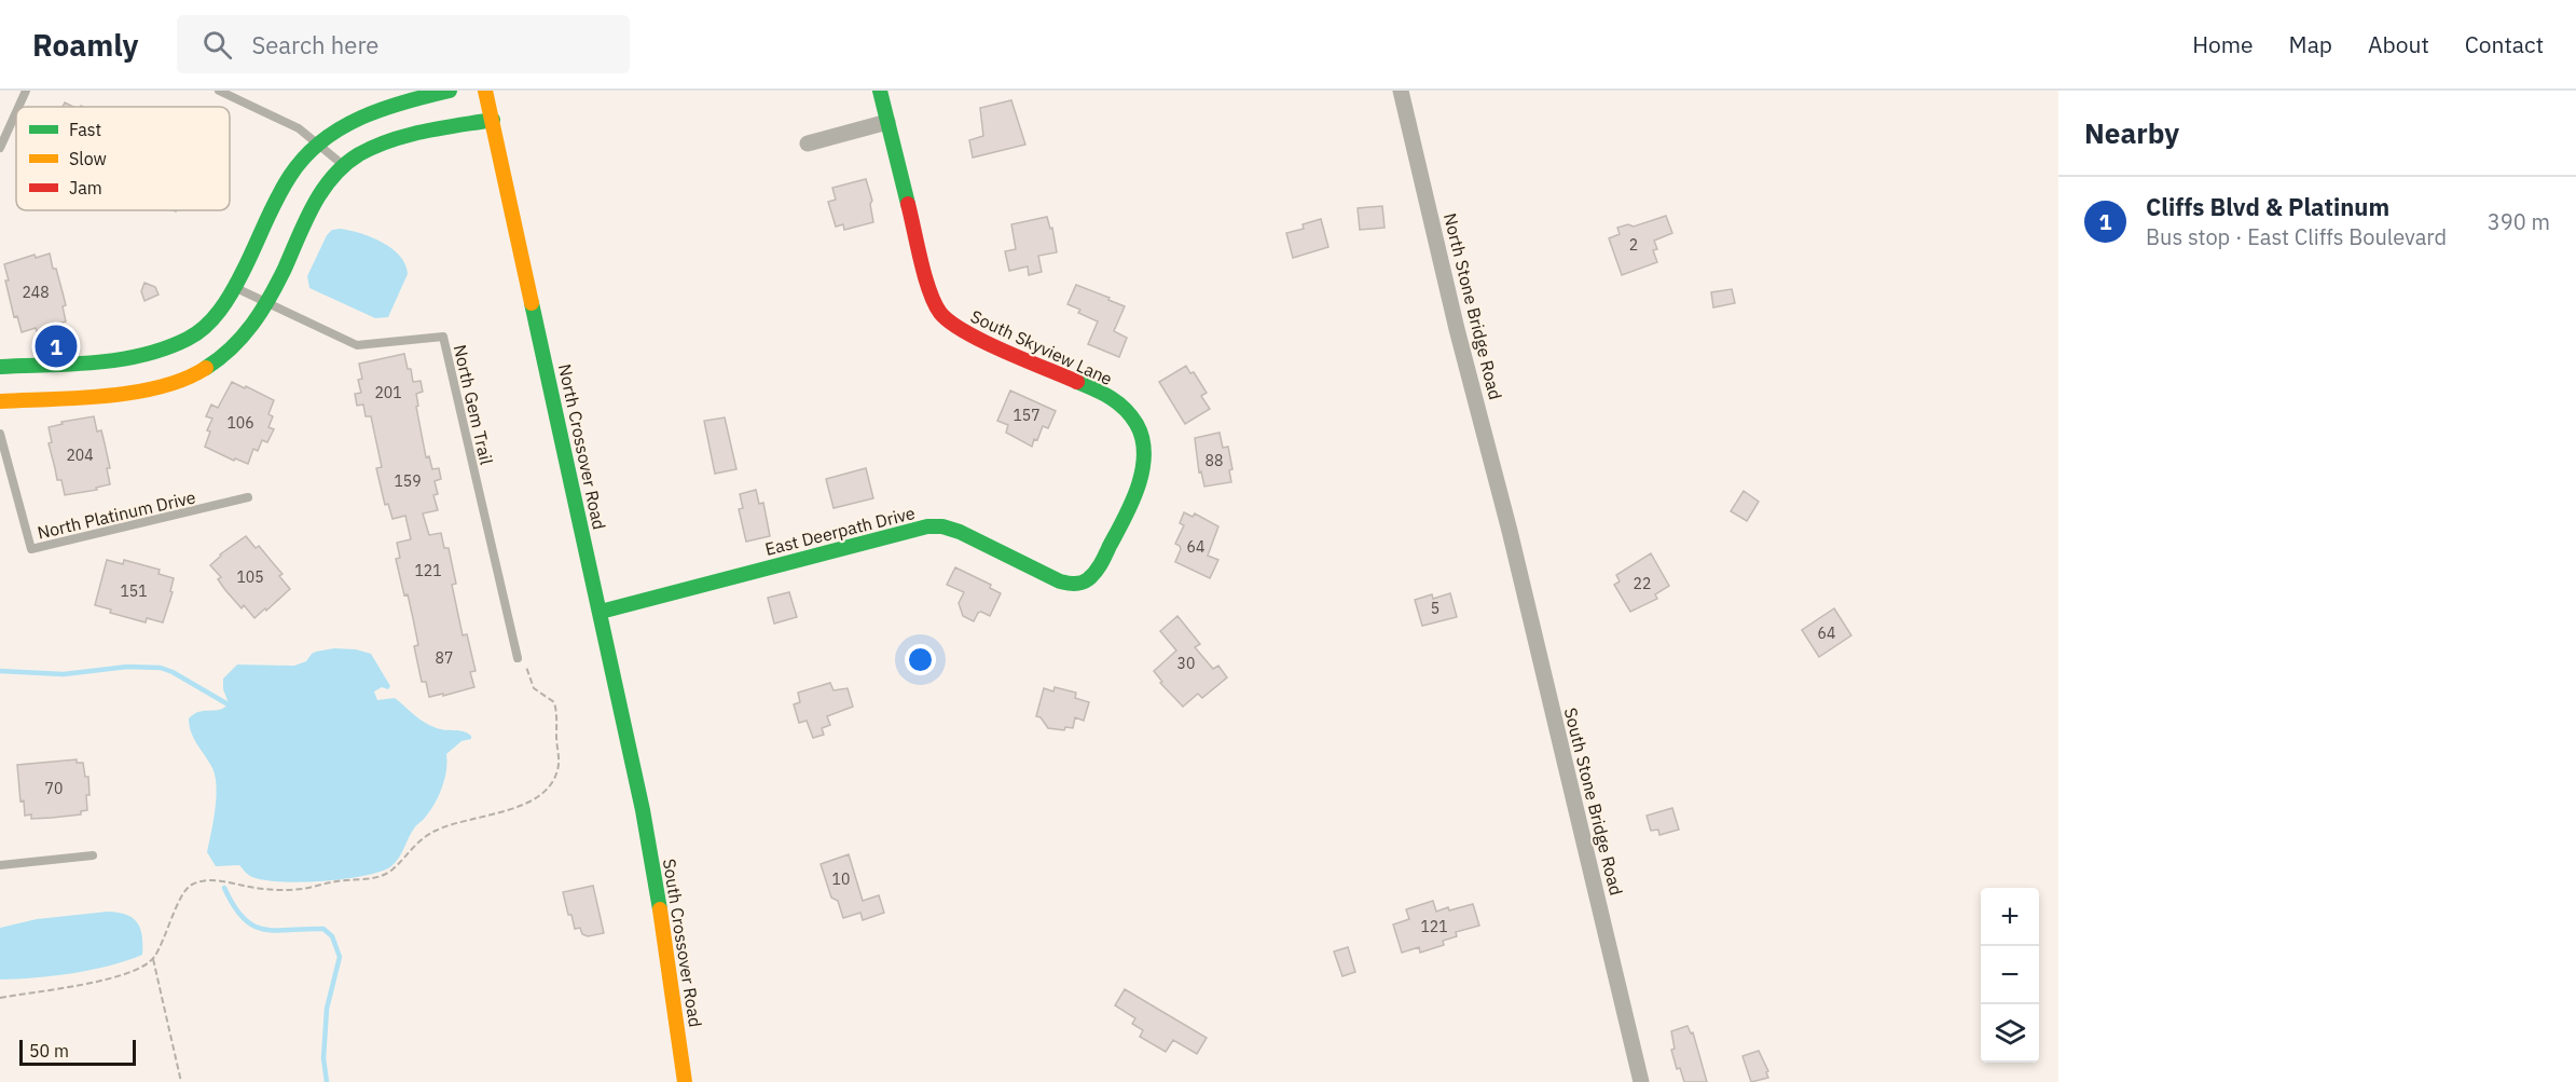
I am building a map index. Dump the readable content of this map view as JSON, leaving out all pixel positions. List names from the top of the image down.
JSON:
{
  "streets": {
    "street": [
      "North Stone Bridge Road",
      "South Skyview Lane",
      "North Crossover Road",
      "East Deerpath Drive",
      "South Stone Bridge Road",
      "South Crossover Road"
    ],
    "lane": ["North Gem Trail", "North Platinum Drive"]
  },
  "crossings": [
    ["North Stone Bridge Road", "South Stone Bridge Road"],
    ["South Skyview Lane", "East Deerpath Drive"],
    ["North Crossover Road", "East Deerpath Drive"],
    ["North Crossover Road", "South Crossover Road"]
  ],
  "house_numbers": [
    "2",
    "248",
    "201",
    "157",
    "106",
    "204",
    "88",
    "159",
    "64",
    "121",
    "105",
    "22",
    "151",
    "5",
    "64",
    "87",
    "30",
    "70",
    "10",
    "121"
  ],
  "legend": ["Fast", "Slow", "Jam"],
  "scale_bar": "50 m",
  "page": {
    "header": "Roamly",
    "search": "Search here",
    "nav": [
      "Home",
      "Map",
      "About",
      "Contact"
    ],
    "heading": "Nearby",
    "list": [
      {
        "mark": "1",
        "name": "Cliffs Blvd & Platinum",
        "note": "Bus stop · East Cliffs Boulevard",
        "value": "390 m"
      }
    ],
    "pins": "1",
    "map_buttons": ["+", "−"],
    "scale": "50 m"
  }
}
